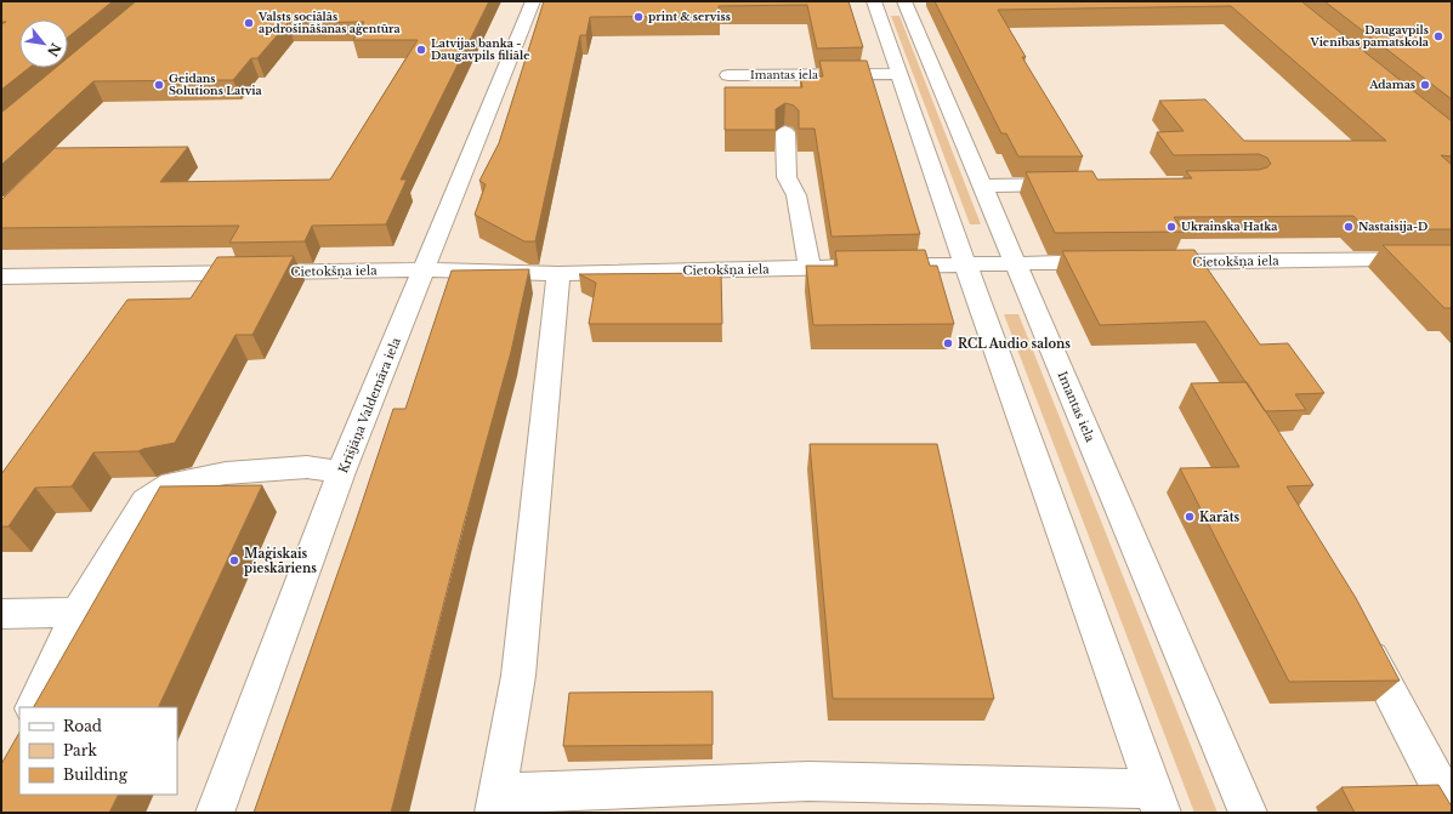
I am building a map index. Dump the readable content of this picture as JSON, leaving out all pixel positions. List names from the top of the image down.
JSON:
{
  "streets": {
    "street": ["Imantas iela", "Cietokšņa iela", "Krišjāņa Valdemāra iela"]
  },
  "crossings": [
    ["Imantas iela", "Cietokšņa iela"],
    ["Cietokšņa iela", "Krišjāņa Valdemāra iela"]
  ],
  "places": [
    "print & serviss",
    "Valsts sociālās apdrošināšanas aģentūra",
    "Daugavpils Vienības pamatskola",
    "Latvijas banka - Daugavpils filiāle",
    "Geidans Solutions Latvia",
    "Adamas",
    "Ukrainska Hatka",
    "Nastaisija-D",
    "RCL Audio salons",
    "Karāts",
    "Maģiskais pieskāriens"
  ],
  "legend": ["Road", "Park", "Building"],
  "north": "bottom right"
}
